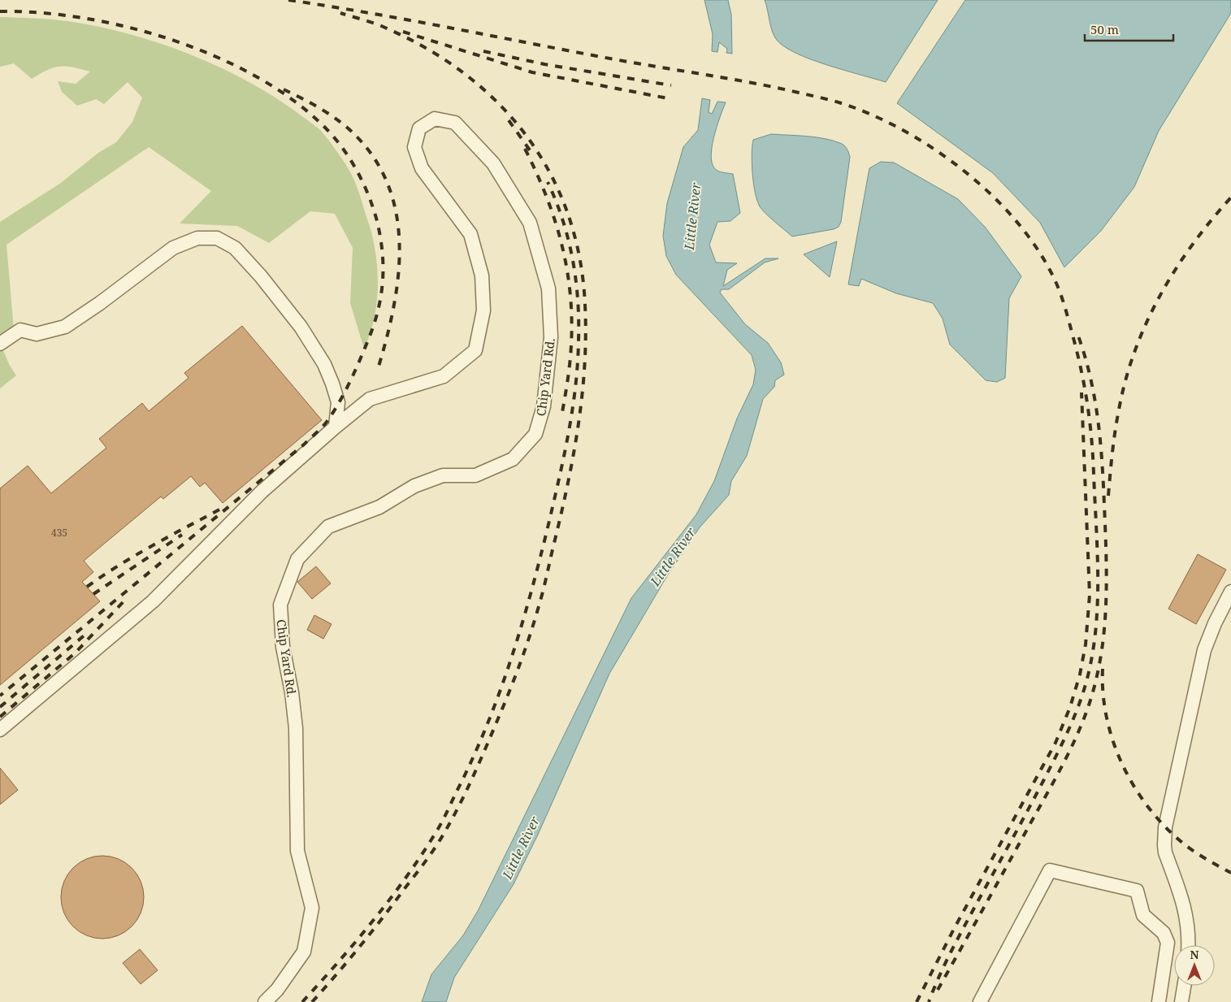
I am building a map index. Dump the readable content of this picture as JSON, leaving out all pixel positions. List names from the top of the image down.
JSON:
{
  "streets": {
    "lane": ["Chip Yard Rd."]
  },
  "water": ["Little River"],
  "house_numbers": ["435"],
  "scale_bar": "50 m",
  "north": "top"
}
